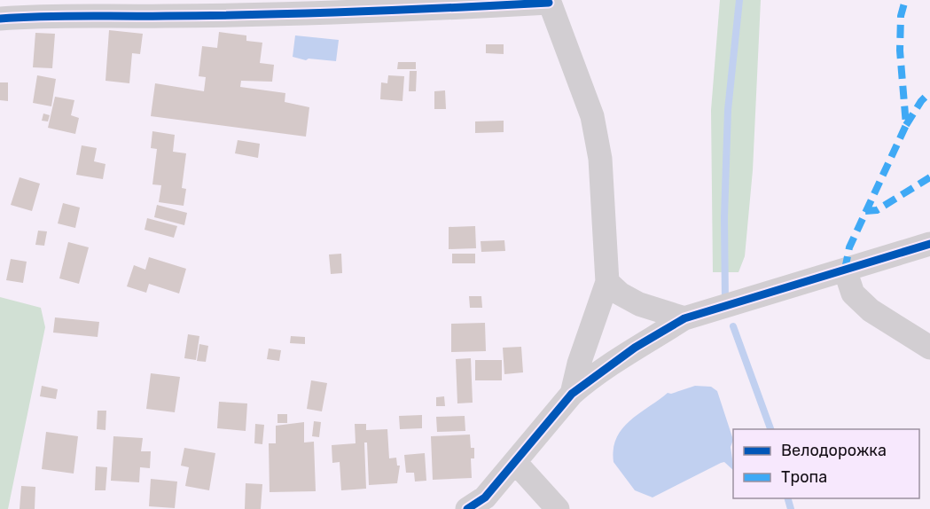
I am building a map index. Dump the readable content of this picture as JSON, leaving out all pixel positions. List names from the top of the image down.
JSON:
{
  "legend": ["Велодорожка", "Тропа"]
}
